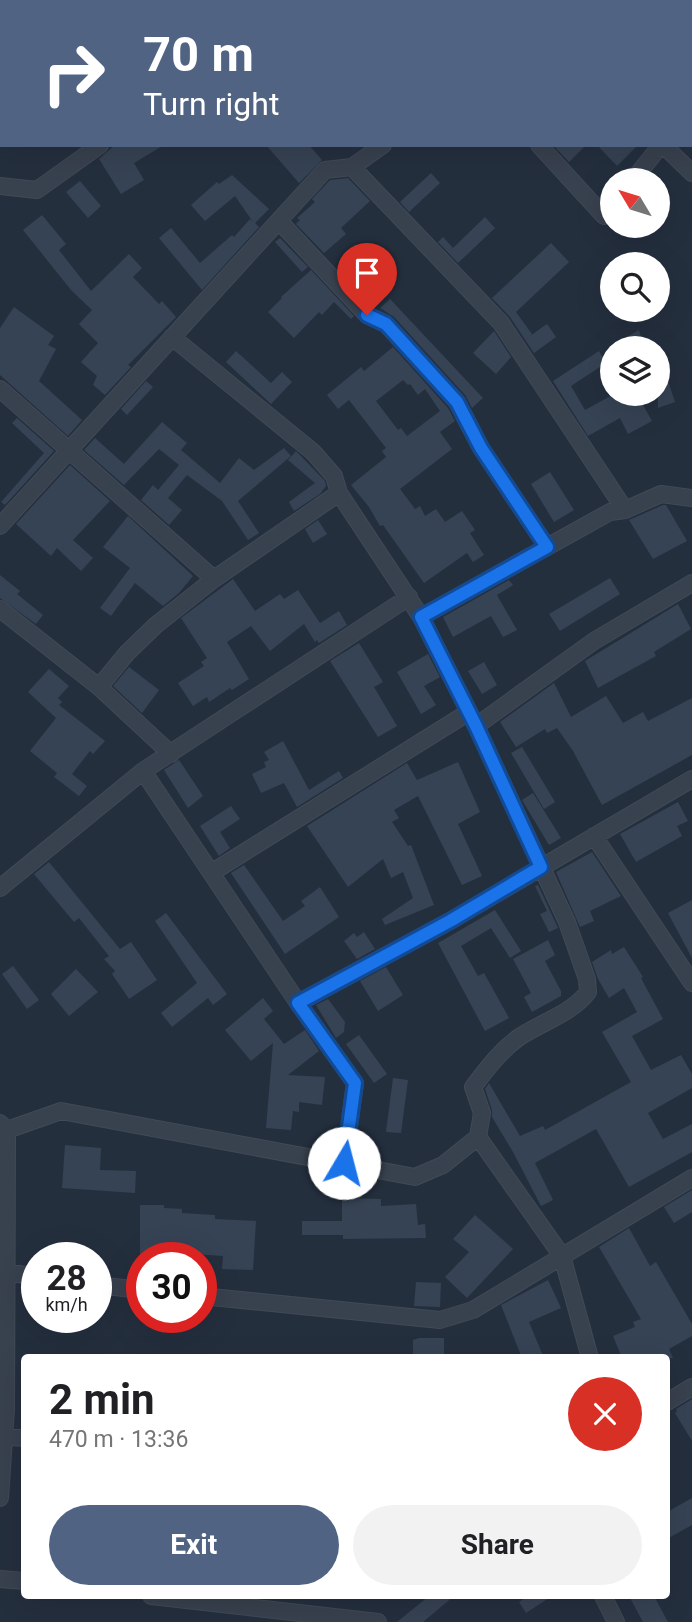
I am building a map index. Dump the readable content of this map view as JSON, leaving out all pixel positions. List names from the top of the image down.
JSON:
{
  "north": "top left",
  "page": {
    "turn": ["70 m", "Turn right"],
    "speed": "28 km/h",
    "limit": "30",
    "heading": ["2 min", "470 m · 13:36"],
    "buttons": ["Exit", "Share"]
  }
}
